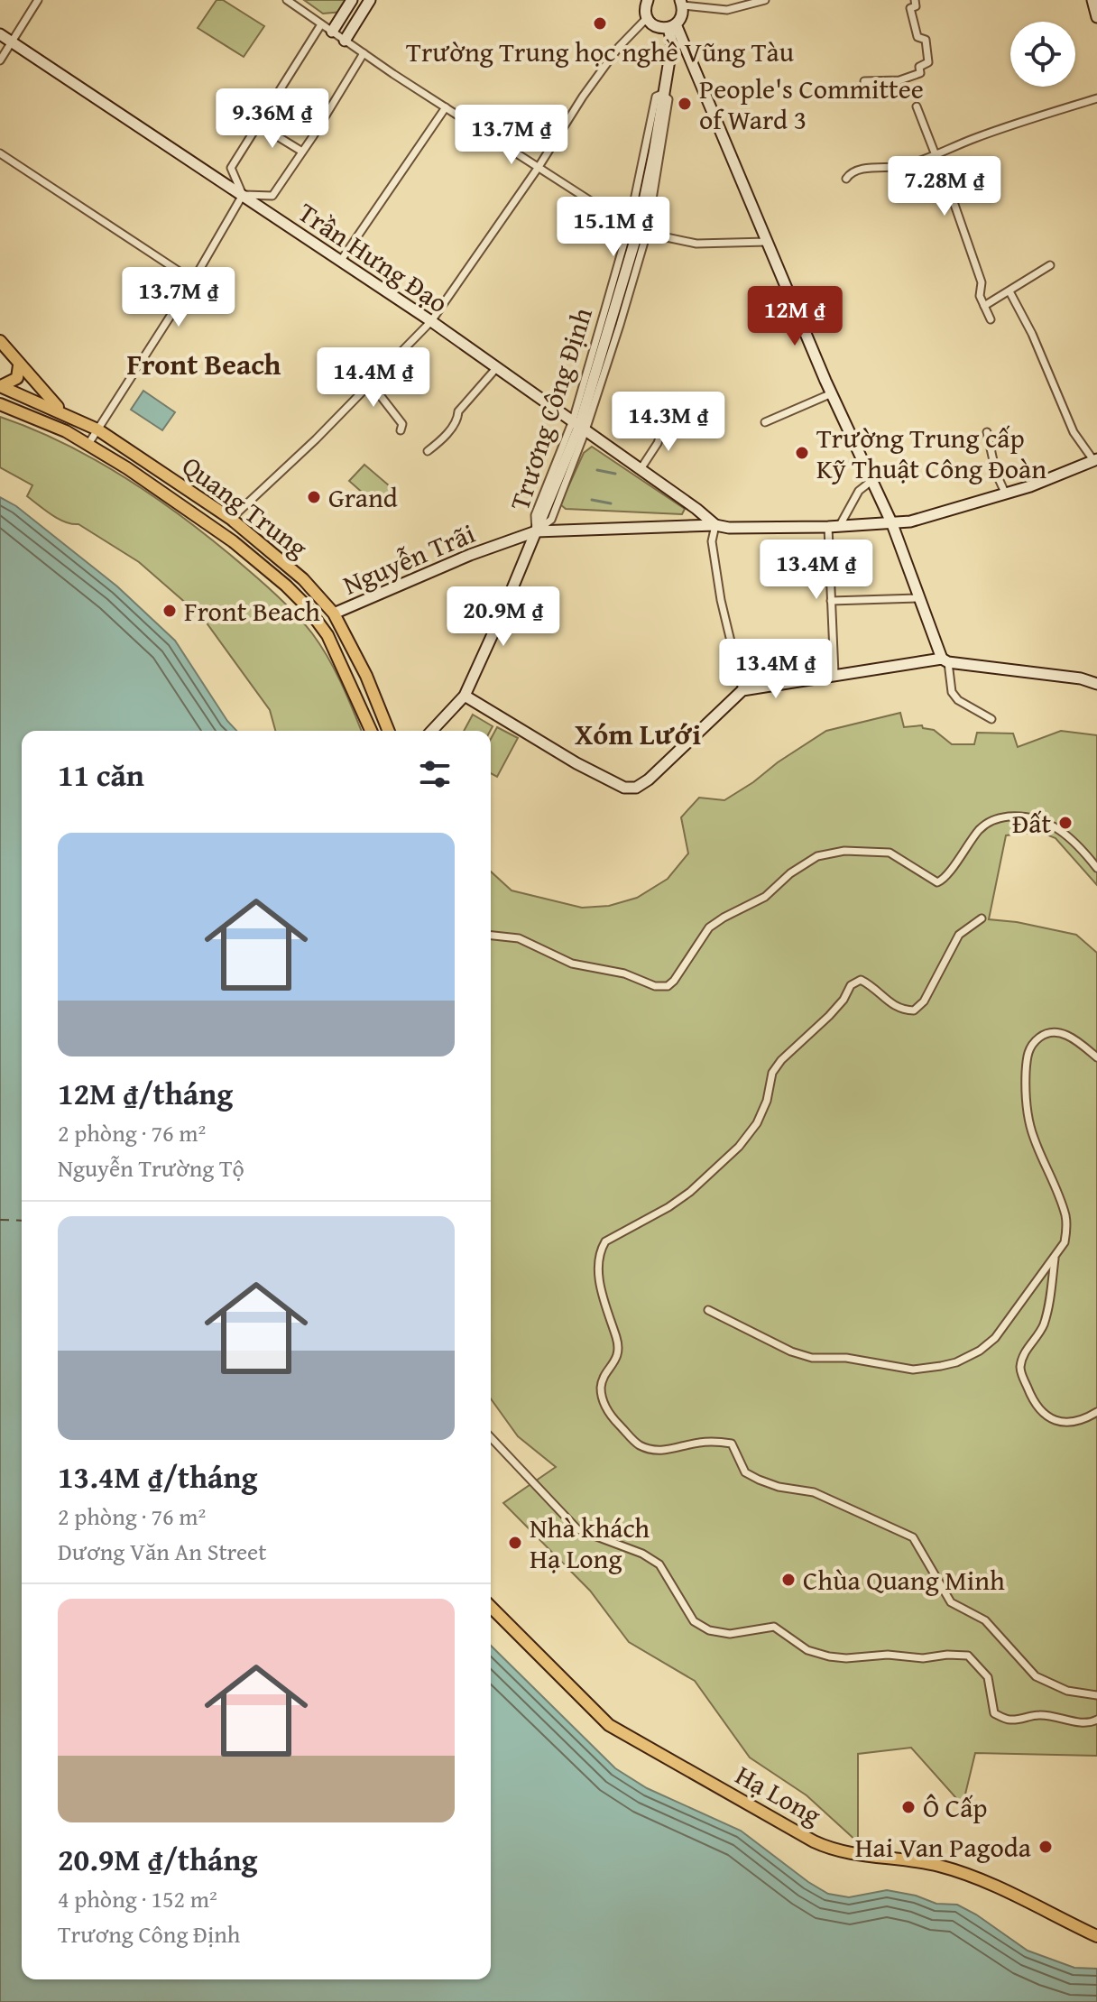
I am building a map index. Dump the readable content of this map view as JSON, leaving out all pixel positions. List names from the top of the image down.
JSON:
{
  "streets": {
    "main road": [
      "Trần Hưng Đạo",
      "Trương Công Định",
      "Quang Trung",
      "Nguyễn Trãi",
      "Hạ Long"
    ]
  },
  "crossings": [
    ["Trần Hưng Đạo", "Trương Công Định"],
    ["Trần Hưng Đạo", "Nguyễn Trãi"],
    ["Trương Công Định", "Nguyễn Trãi"],
    ["Quang Trung", "Nguyễn Trãi"]
  ],
  "districts": ["Front Beach", "Xóm Lưới"],
  "places": [
    "Trường Trung học nghề Vũng Tàu",
    "People's Committee of Ward 3",
    "Trường Trung cấp Kỹ Thuật Công Đoàn",
    "Grand",
    "Front Beach",
    "Đất",
    "Nhà khách Hạ Long",
    "Chùa Quang Minh",
    "Ô Cấp",
    "Hai Van Pagoda"
  ],
  "page": {
    "price": [
      "9.36M ₫",
      "13.7M ₫",
      "7.28M ₫",
      "15.1M ₫",
      "13.7M ₫",
      "12M ₫",
      "14.4M ₫",
      "14.3M ₫",
      "13.4M ₫",
      "20.9M ₫",
      "13.4M ₫"
    ],
    "heading": "11 căn",
    "list": [
      {
        "name": "12M ₫/tháng",
        "note": "2 phòng · 76 m² · Nguyễn Trường Tộ"
      },
      {
        "name": "13.4M ₫/tháng",
        "note": "2 phòng · 76 m² · Dương Văn An Street"
      },
      {
        "name": "20.9M ₫/tháng",
        "note": "4 phòng · 152 m² · Trương Công Định"
      }
    ]
  }
}
